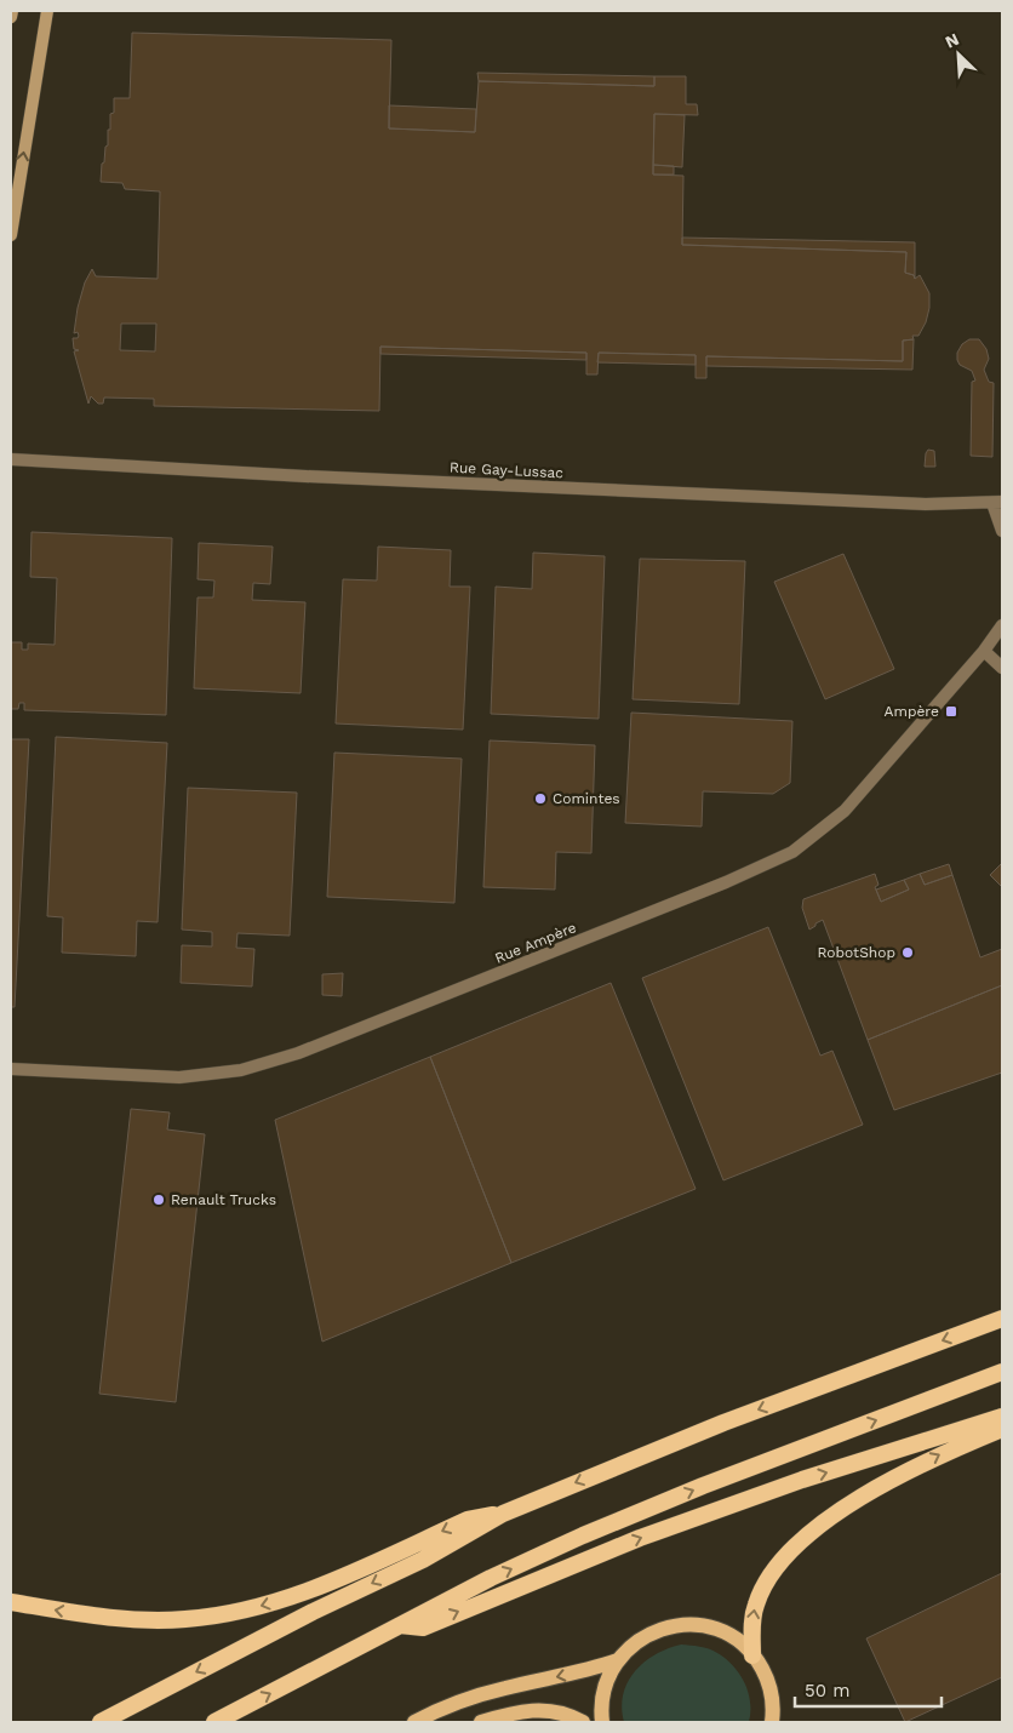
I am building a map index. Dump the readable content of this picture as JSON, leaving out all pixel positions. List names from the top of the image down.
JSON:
{
  "streets": {
    "street": ["Rue Gay-Lussac", "Rue Ampère"]
  },
  "places": {
    "transit": ["Ampère"],
    "other": ["Comintes", "RobotShop", "Renault Trucks"]
  },
  "scale_bar": "50 m",
  "north": "top left"
}
